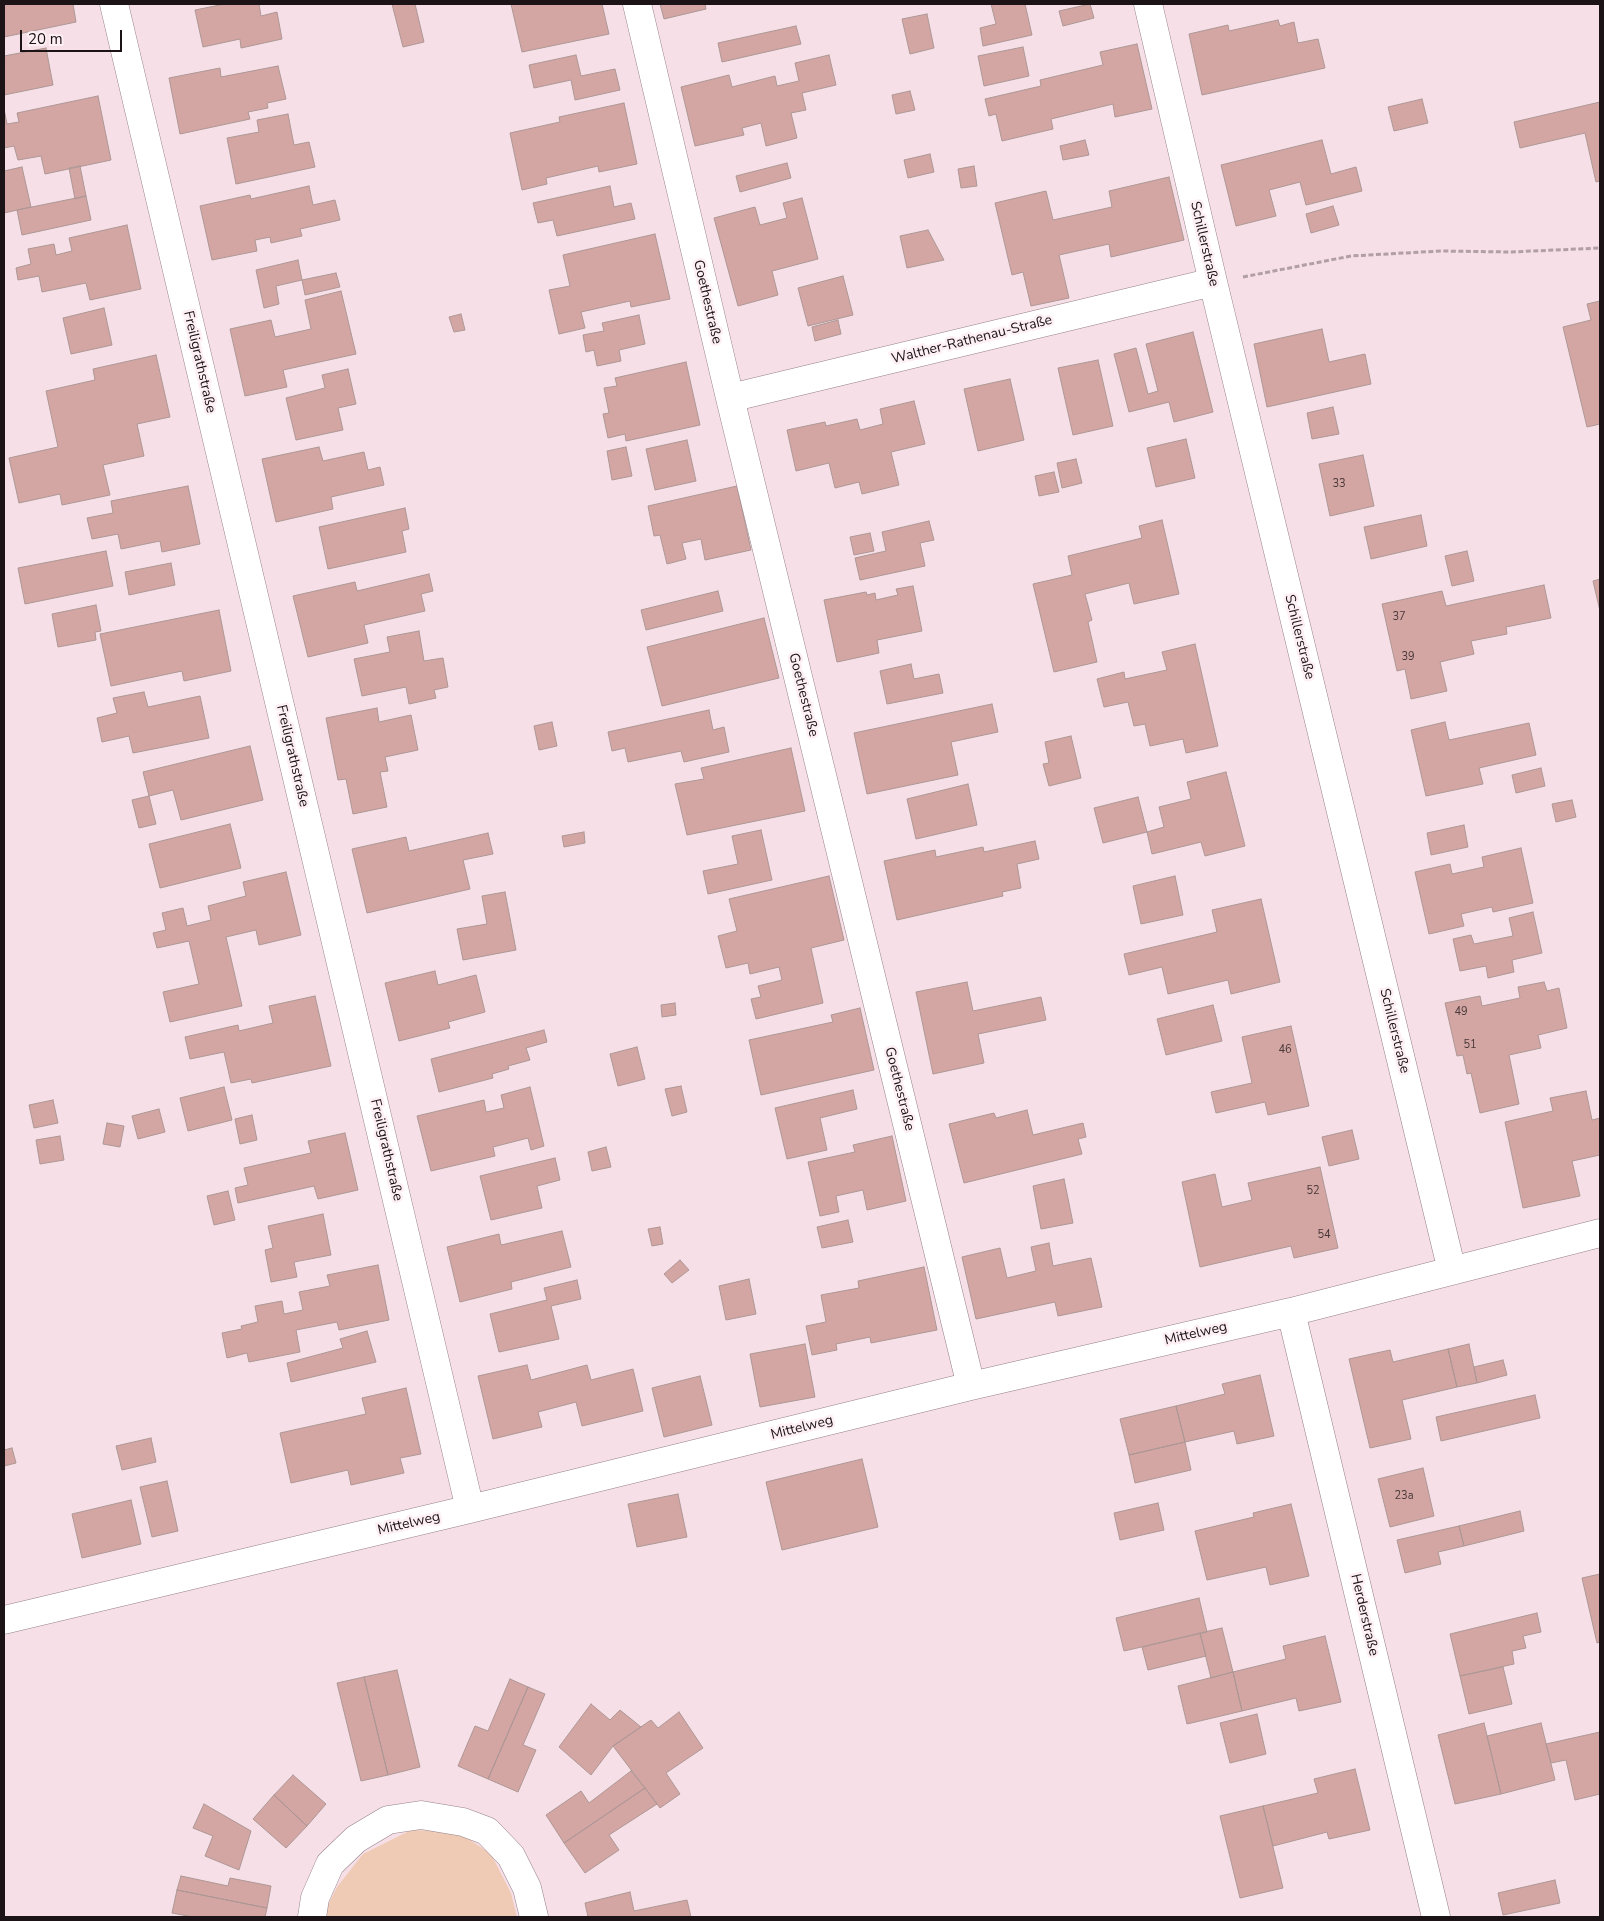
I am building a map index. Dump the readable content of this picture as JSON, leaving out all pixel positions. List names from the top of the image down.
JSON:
{
  "streets": {
    "street": [
      "Schillerstraße",
      "Goethestraße",
      "Walther-Rathenau-Straße",
      "Freiligrathstraße",
      "Mittelweg",
      "Herderstraße"
    ]
  },
  "crossings": [
    ["Schillerstraße", "Walther-Rathenau-Straße"],
    ["Schillerstraße", "Mittelweg"],
    ["Goethestraße", "Walther-Rathenau-Straße"],
    ["Goethestraße", "Mittelweg"],
    ["Freiligrathstraße", "Mittelweg"],
    ["Mittelweg", "Herderstraße"]
  ],
  "house_numbers": [
    "33",
    "37",
    "39",
    "49",
    "51",
    "46",
    "52",
    "54",
    "23a"
  ],
  "scale_bar": "20 m"
}
